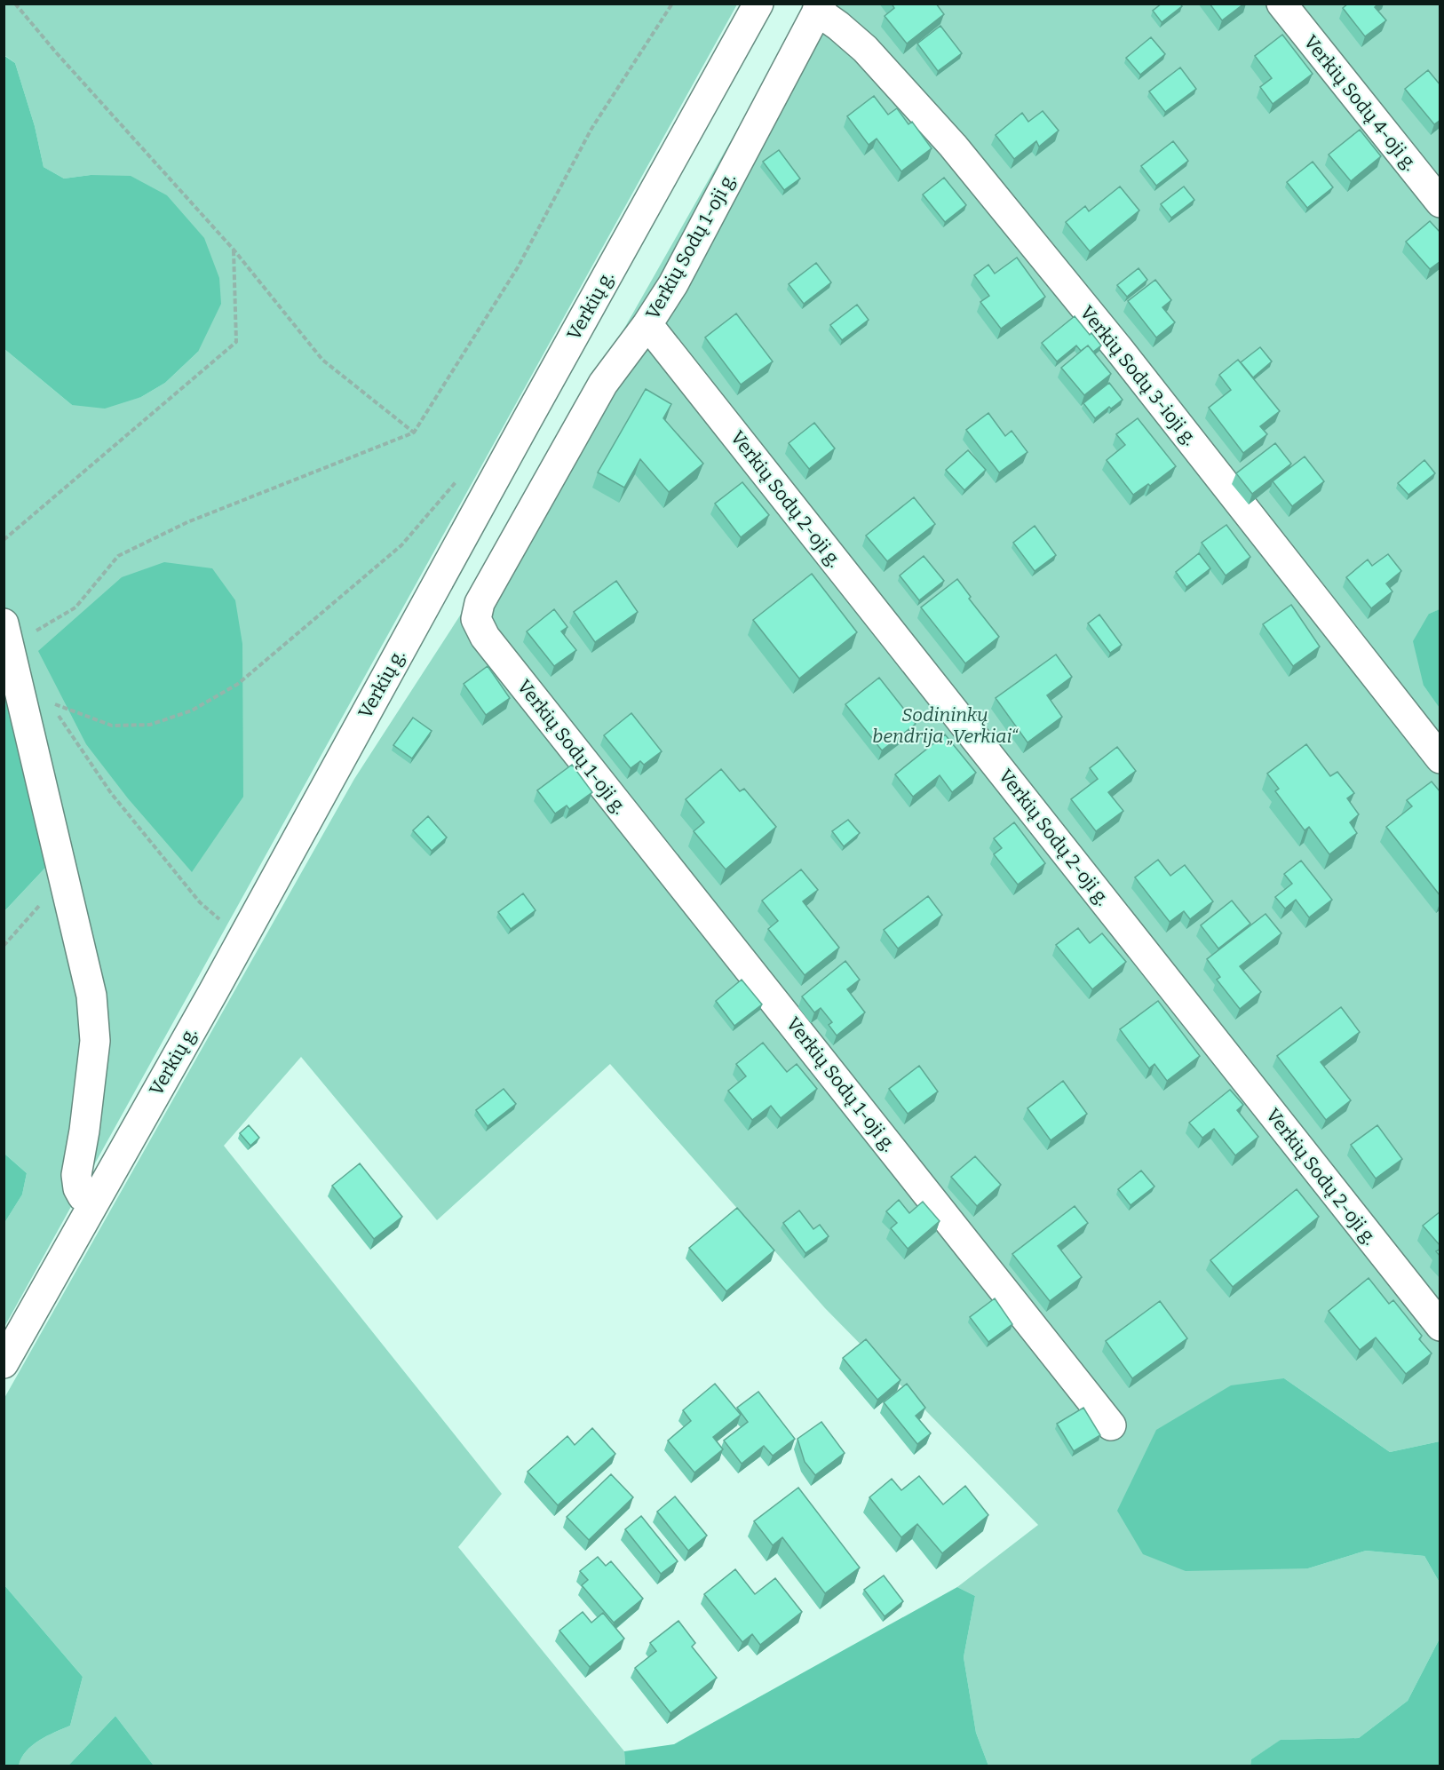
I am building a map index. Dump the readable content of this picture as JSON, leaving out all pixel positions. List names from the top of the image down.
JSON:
{
  "streets": {
    "street": [
      "Verkių Sodų 4-oji g.",
      "Verkių Sodų 1-oji g.",
      "Verkių g.",
      "Verkių Sodų 3-ioji g.",
      "Verkių Sodų 2-oji g."
    ]
  },
  "crossings": [
    ["Verkių Sodų 1-oji g.", "Verkių Sodų 3-ioji g."],
    ["Verkių Sodų 1-oji g.", "Verkių Sodų 2-oji g."]
  ],
  "parks": ["Sodininkų bendrija „Verkiai“"]
}
